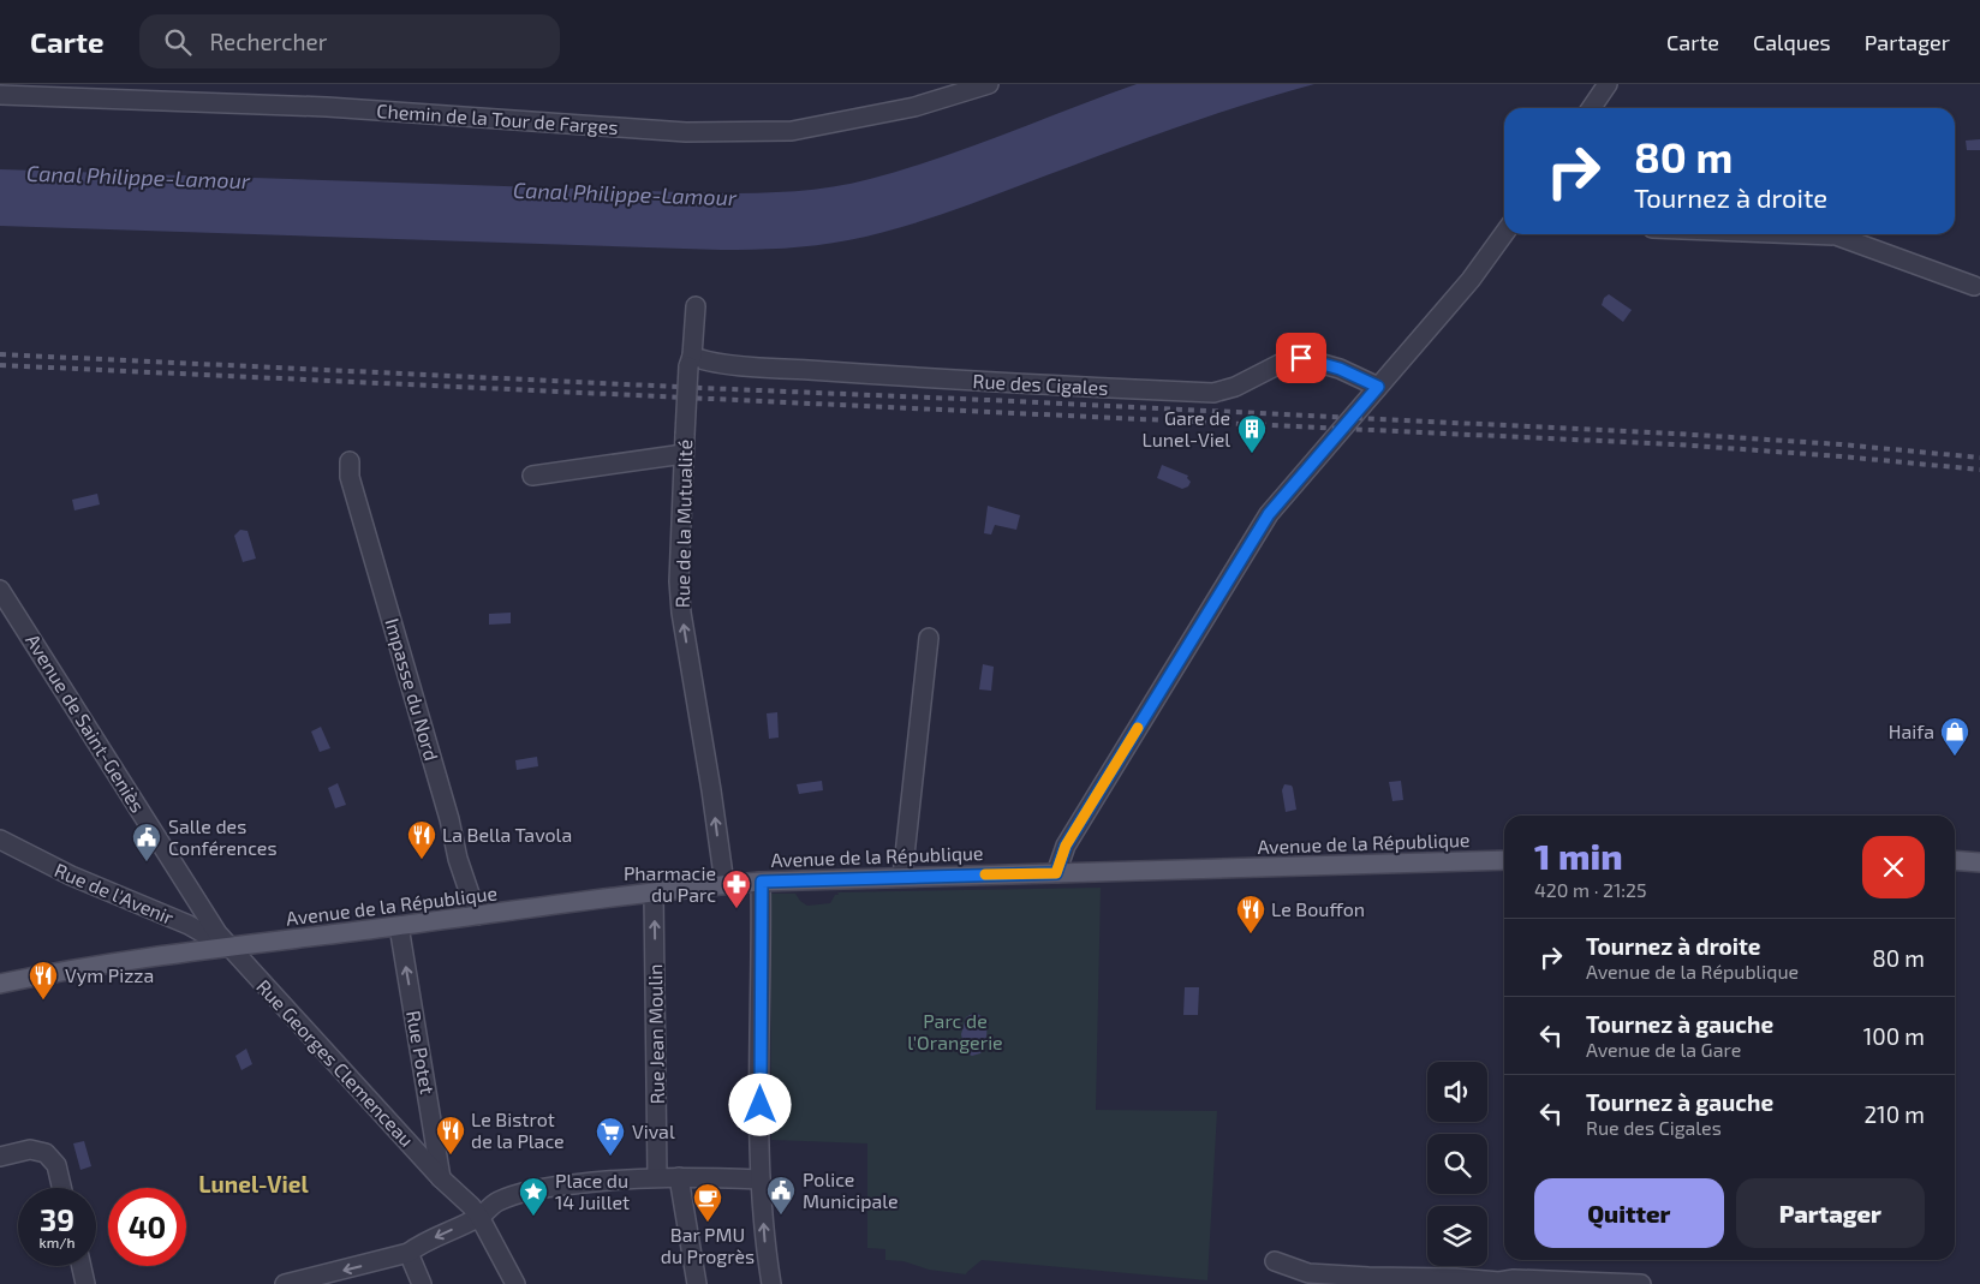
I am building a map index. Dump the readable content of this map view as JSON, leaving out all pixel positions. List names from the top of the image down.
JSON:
{
  "streets": {
    "main road": ["Avenue de la République"],
    "street": [
      "Chemin de la Tour de Farges",
      "Rue des Cigales",
      "Rue de la Mutualité",
      "Impasse du Nord",
      "Avenue de Saint-Geniès",
      "Rue de l'Avenir",
      "Rue Jean Moulin",
      "Rue Potet",
      "Rue Georges Clemenceau"
    ]
  },
  "crossings": [
    ["Rue des Cigales", "Rue de la Mutualité"],
    ["Rue de la Mutualité", "Avenue de la République"],
    ["Impasse du Nord", "Avenue de la République"],
    ["Avenue de Saint-Geniès", "Avenue de la République"],
    ["Avenue de Saint-Geniès", "Rue de l'Avenir"],
    ["Avenue de Saint-Geniès", "Rue Georges Clemenceau"],
    ["Avenue de la République", "Rue de l'Avenir"],
    ["Avenue de la République", "Rue Jean Moulin"],
    ["Avenue de la République", "Rue Potet"],
    ["Avenue de la République", "Rue Georges Clemenceau"],
    ["Rue de l'Avenir", "Rue Georges Clemenceau"],
    ["Rue Potet", "Rue Georges Clemenceau"]
  ],
  "one_way": ["Rue de la Mutualité", "Rue Potet"],
  "districts": ["Lunel-Viel"],
  "water": ["Canal Philippe-Lamour"],
  "parks": ["Parc de l'Orangerie"],
  "places": {
    "building": ["Gare de Lunel-Viel"],
    "shop": ["Haifa"],
    "restaurant": [
      "La Bella Tavola",
      "Le Bouffon",
      "Vym Pizza",
      "Le Bistrot de la Place"
    ],
    "public building": ["Salle des Conférences", "Police Municipale"],
    "pharmacy": ["Pharmacie du Parc"],
    "supermarket": ["Vival"],
    "place": ["Place du 14 Juillet"],
    "cafe": ["Bar PMU du Progrès"]
  },
  "page": {
    "header": "Carte",
    "search": "Rechercher",
    "nav": ["Carte", "Calques", "Partager"],
    "turn": ["80 m", "Tournez à droite"],
    "heading": ["1 min", "420 m · 21:25"],
    "list": [
      {
        "name": "Tournez à droite",
        "note": "Avenue de la République",
        "value": "80 m"
      },
      {
        "name": "Tournez à gauche",
        "note": "Avenue de la Gare",
        "value": "100 m"
      },
      {
        "name": "Tournez à gauche",
        "note": "Rue des Cigales",
        "value": "210 m"
      }
    ],
    "buttons": ["Quitter", "Partager"],
    "speed": "39 km/h",
    "limit": "40"
  }
}
